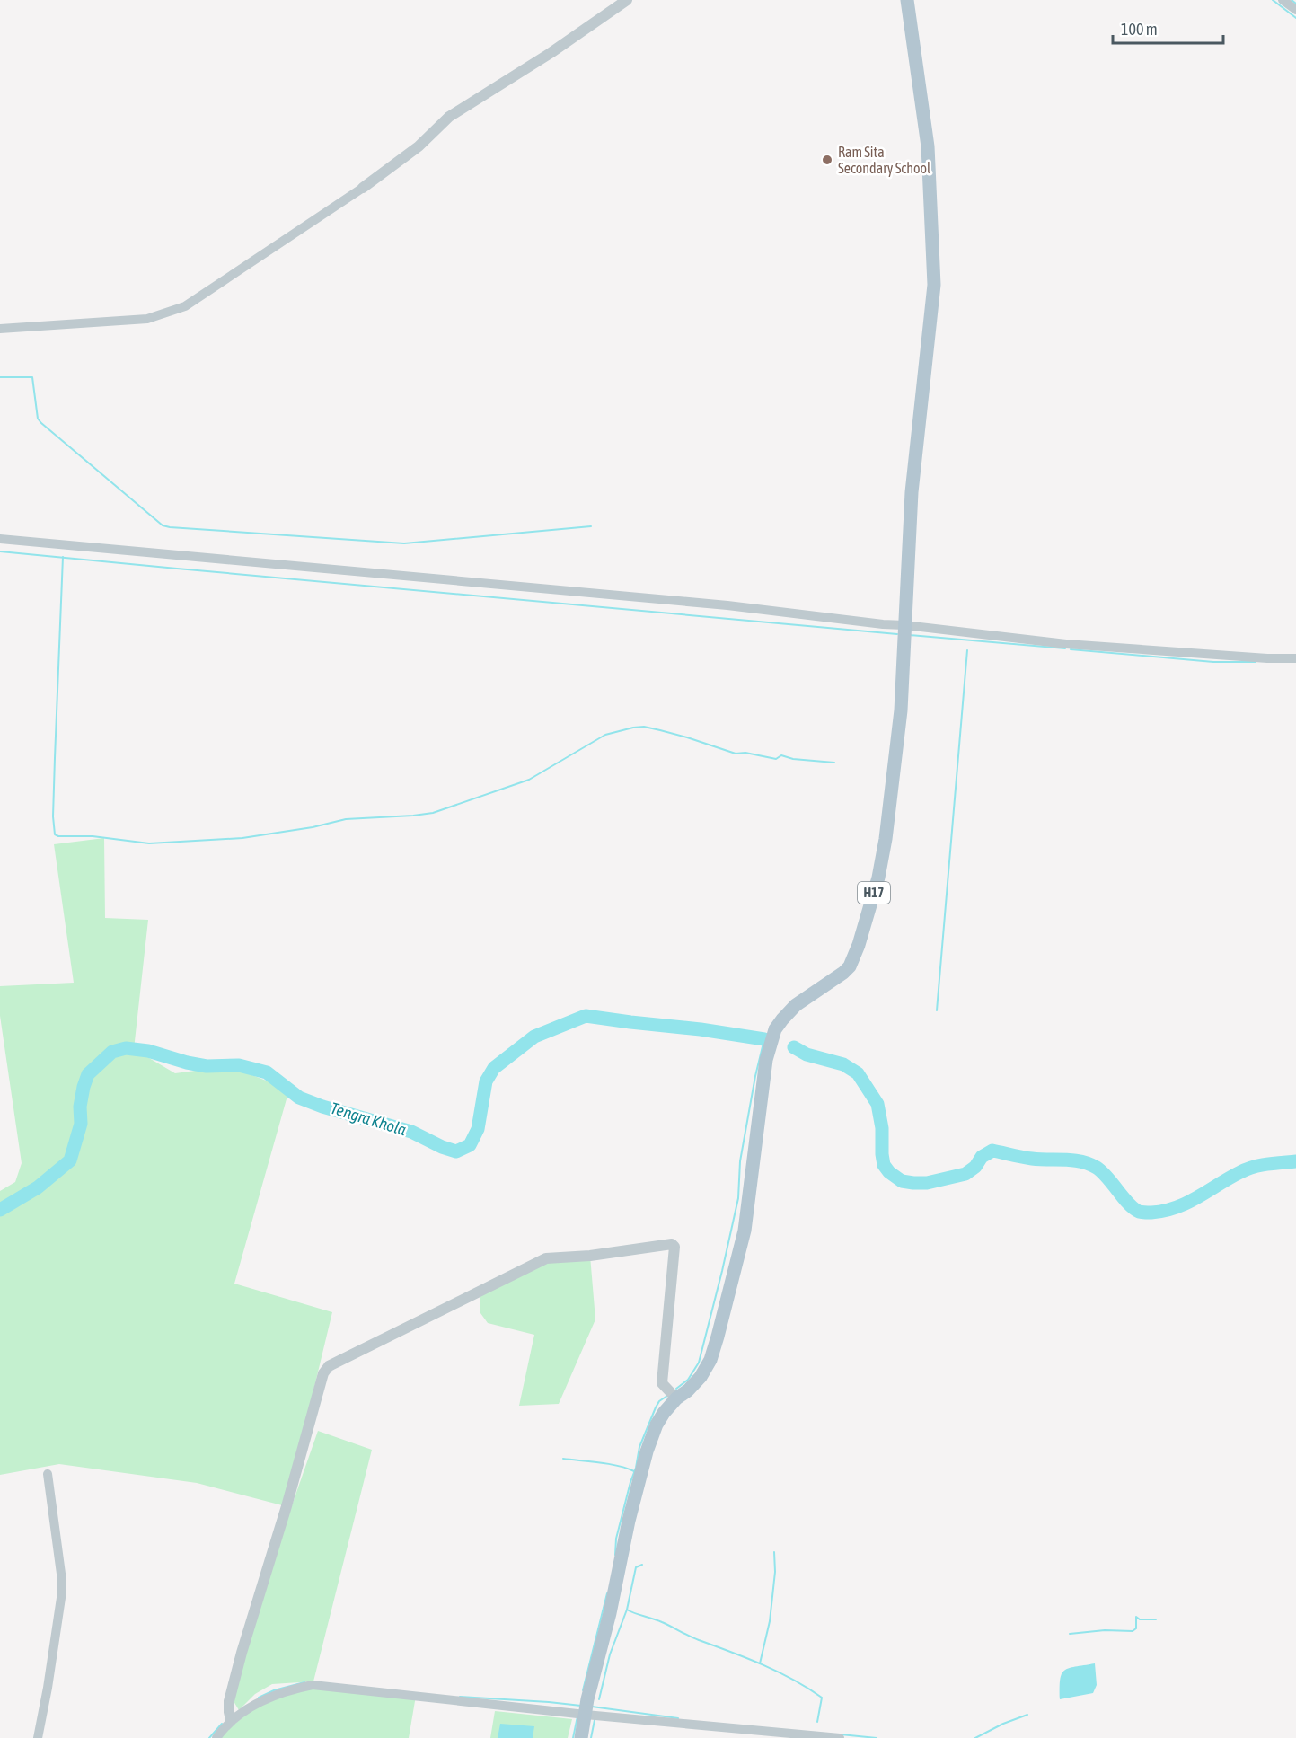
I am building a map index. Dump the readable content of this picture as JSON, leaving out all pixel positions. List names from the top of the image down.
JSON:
{
  "streets": {
    "main road": ["H17"]
  },
  "water": ["Tengra Khola"],
  "places": ["Ram Sita Secondary School"],
  "scale_bar": "100 m"
}
